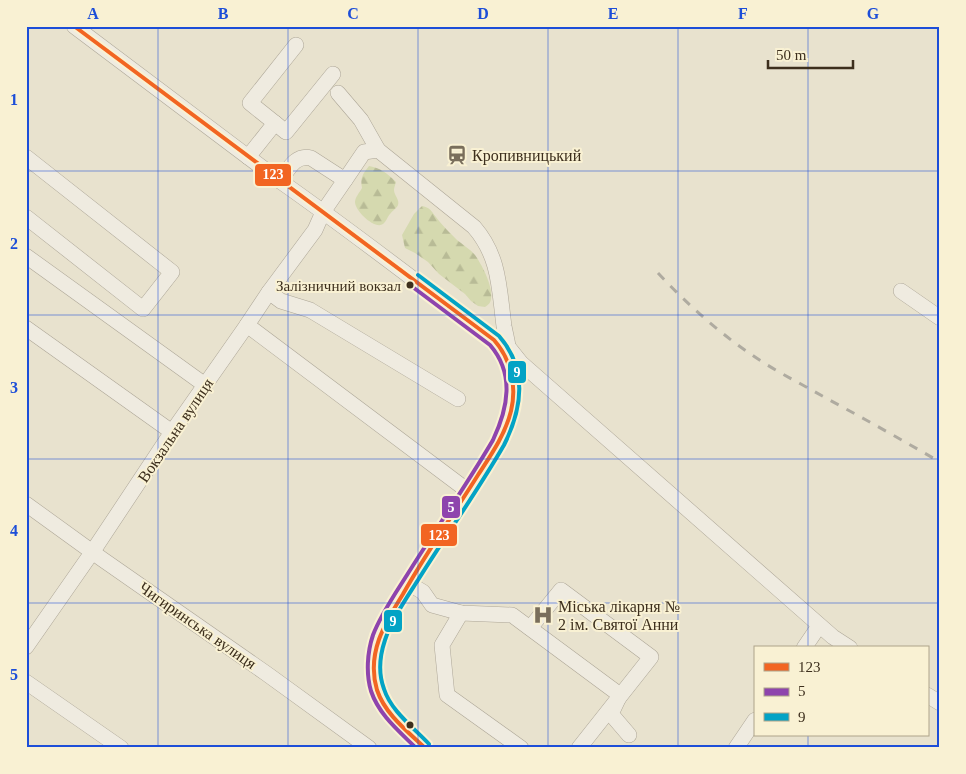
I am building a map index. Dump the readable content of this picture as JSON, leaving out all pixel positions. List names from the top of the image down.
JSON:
{
  "streets": {
    "street": ["Вокзальна вулиця", "Чигиринська вулиця"]
  },
  "crossings": [
    ["Вокзальна вулиця", "Чигиринська вулиця"]
  ],
  "places": {
    "station": ["Кропивницький"],
    "other": ["Залізничний вокзал"],
    "hospital": ["Міська лікарня № 2 ім. Святої Анни"]
  },
  "lines": ["transit line 123", "transit line 9", "transit line 5"],
  "legend": ["123", "5", "9"],
  "scale_bar": "50 m",
  "grid": {
    "columns": [
      "A",
      "B",
      "C",
      "D",
      "E",
      "F",
      "G"
    ],
    "rows": [
      "1",
      "2",
      "3",
      "4",
      "5"
    ]
  }
}
